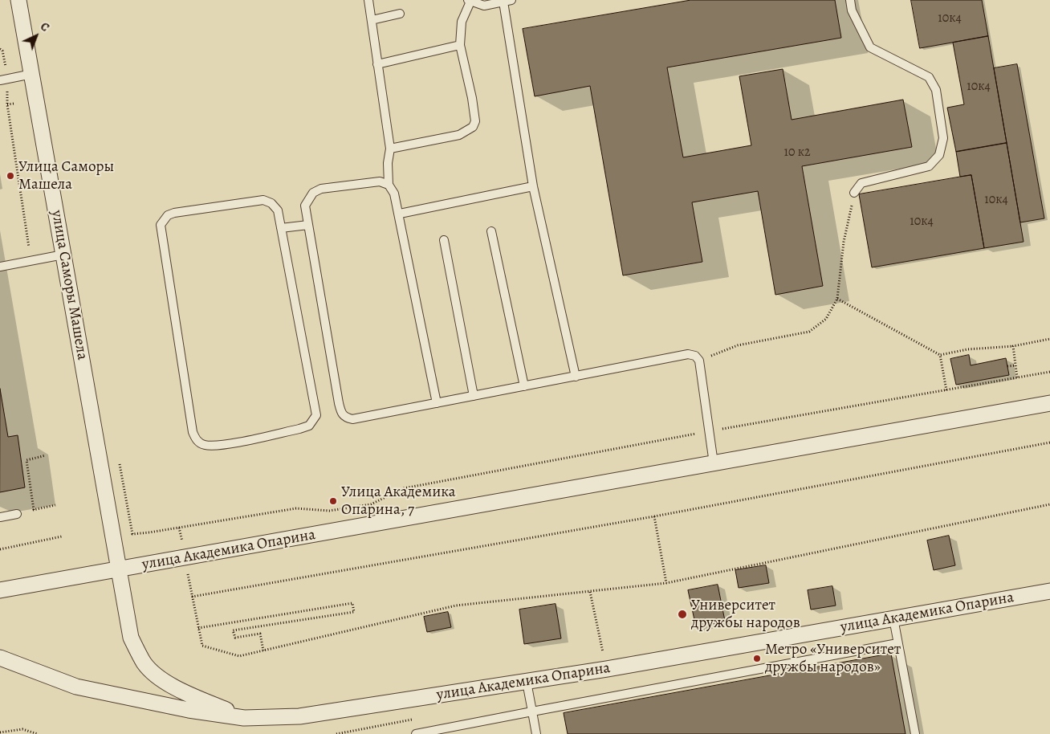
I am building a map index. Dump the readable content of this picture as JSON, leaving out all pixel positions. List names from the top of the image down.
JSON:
{
  "streets": {
    "street": ["улица Саморы Машела", "улица Академика Опарина"]
  },
  "crossings": [
    ["улица Саморы Машела", "улица Академика Опарина"]
  ],
  "places": [
    "Улица Саморы Машела",
    "Улица Академика Опарина, 7",
    "Университет дружбы народов",
    "Метро «Университет дружбы народов»"
  ],
  "house_numbers": [
    "10к4",
    "10к4",
    "10 к2",
    "10к4",
    "10к4"
  ],
  "north": "top right"
}
